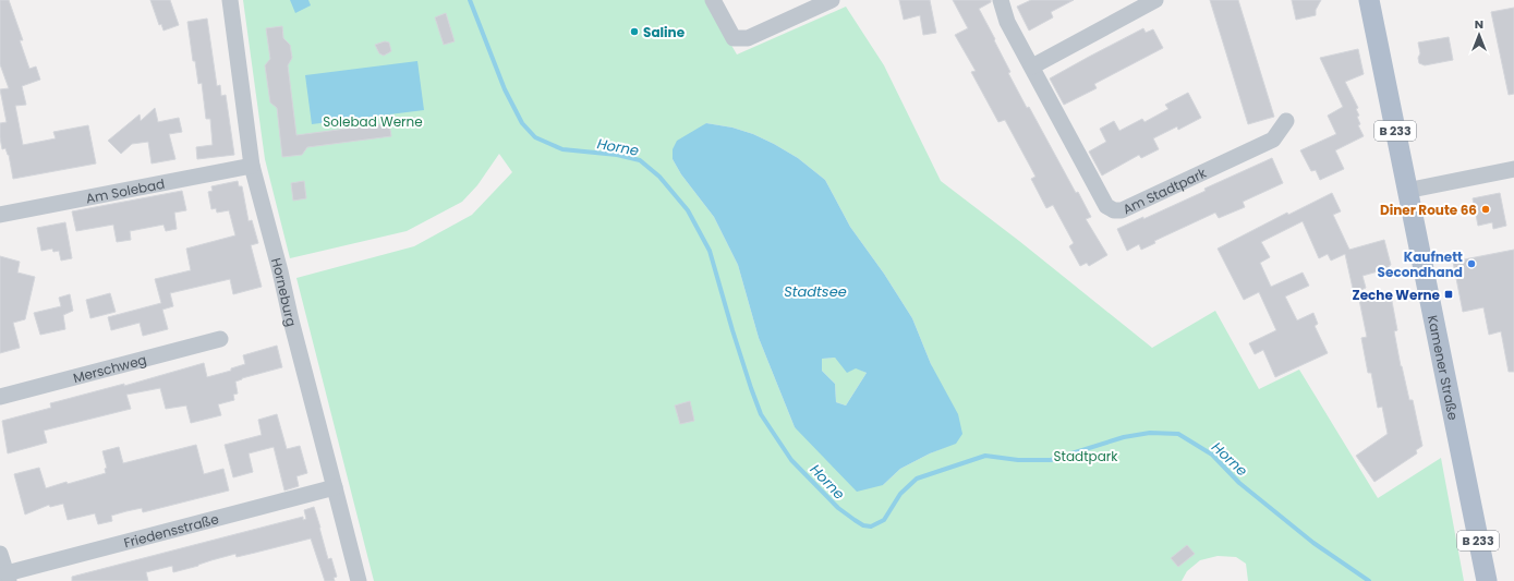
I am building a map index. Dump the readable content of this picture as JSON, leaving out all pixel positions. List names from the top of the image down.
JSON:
{
  "streets": {
    "main road": ["B 233", "Kamener Straße"],
    "street": [
      "Am Stadtpark",
      "Am Solebad",
      "Horneburg",
      "Merschweg",
      "Friedensstraße"
    ]
  },
  "crossings": [
    ["Am Solebad", "Horneburg"],
    ["Horneburg", "Friedensstraße"]
  ],
  "water": ["Horne", "Stadtsee"],
  "parks": ["Solebad Werne", "Stadtpark"],
  "places": {
    "other": ["Saline", "Diner Route 66", "Kaufnett Secondhand"],
    "transit": ["Zeche Werne"]
  },
  "north": "top"
}
